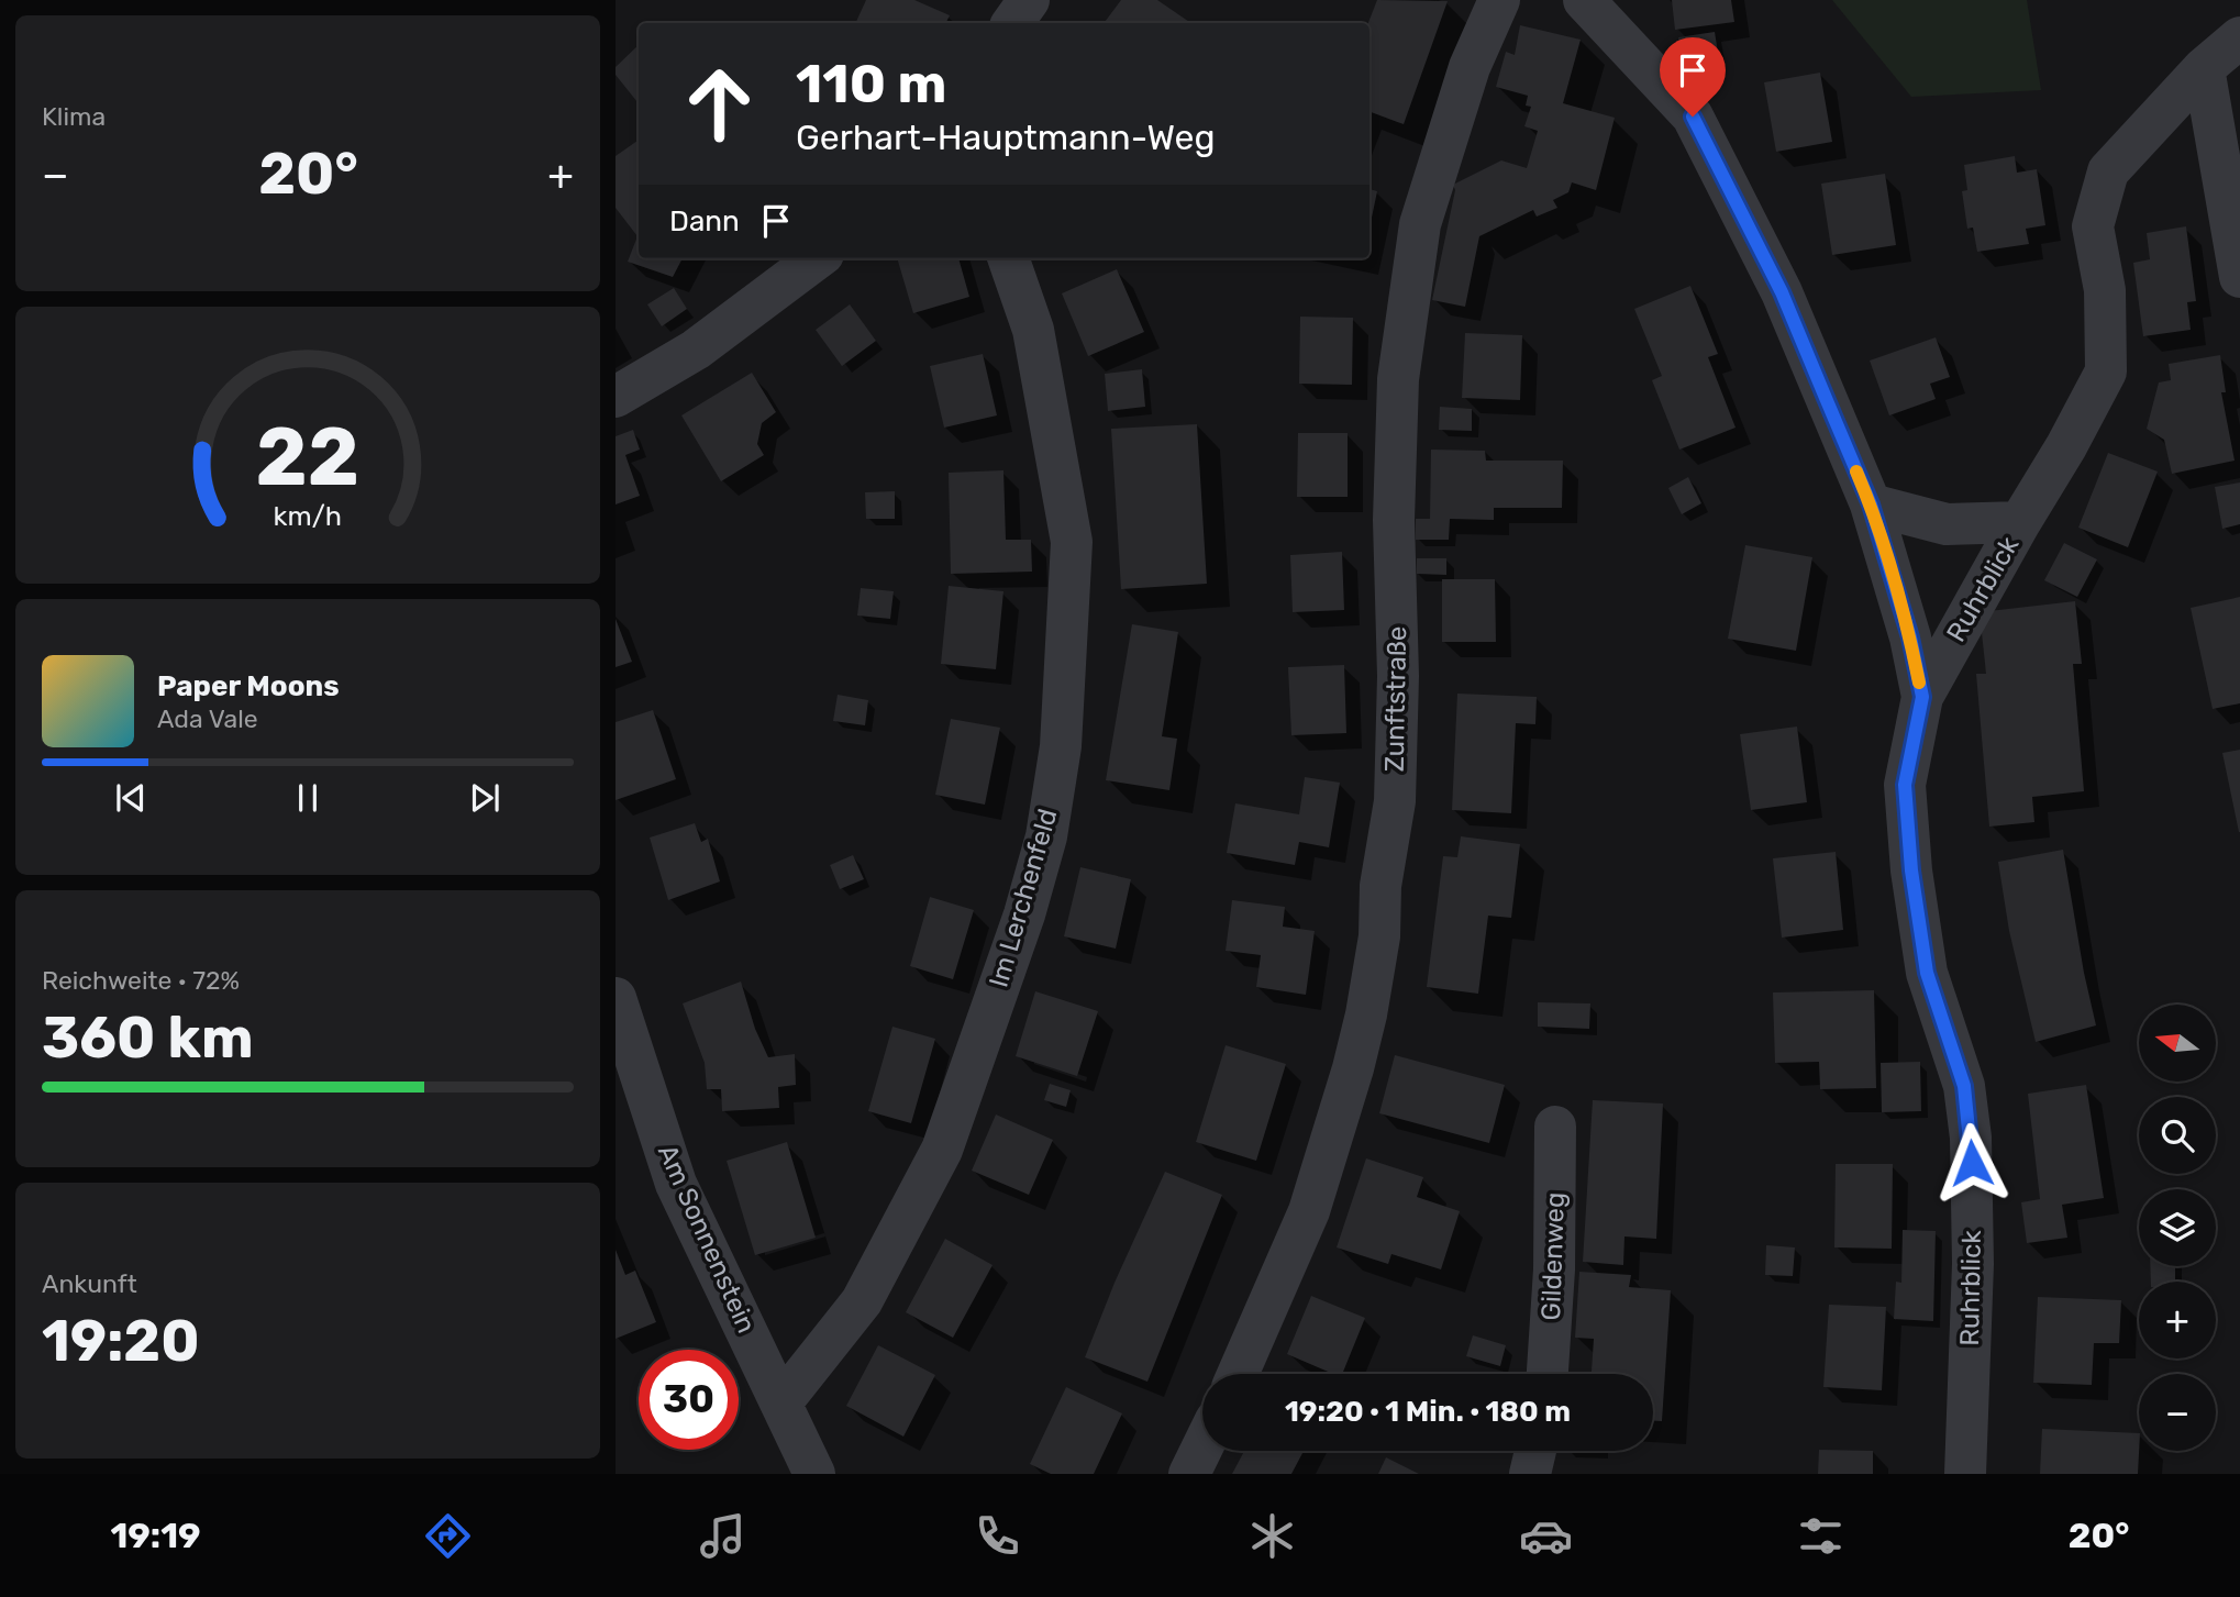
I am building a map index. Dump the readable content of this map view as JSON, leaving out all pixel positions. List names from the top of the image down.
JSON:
{
  "streets": {
    "street": [
      "Ruhrblick",
      "Zunftstraße",
      "Im Lerchenfeld",
      "Am Sonnenstein",
      "Gildenweg"
    ]
  },
  "crossings": [
    ["Im Lerchenfeld", "Am Sonnenstein"]
  ],
  "north": "left",
  "page": {
    "tile": [
      "Klima",
      ["Reichweite · 72%", "360 km"],
      ["Ankunft", "19:20"]
    ],
    "turn": ["110 m", "Gerhart-Hauptmann-Weg"],
    "heat": ["−", "20°", "+"],
    "then": "Dann",
    "song": ["Paper Moons", "Ada Vale"],
    "map_buttons": ["+", "−"],
    "limit": "30",
    "trip": "19:20 · 1 Min. · 180 m",
    "tabs": ["19:19", "20°"],
    "gauge": ["22", "km/h"]
  }
}
